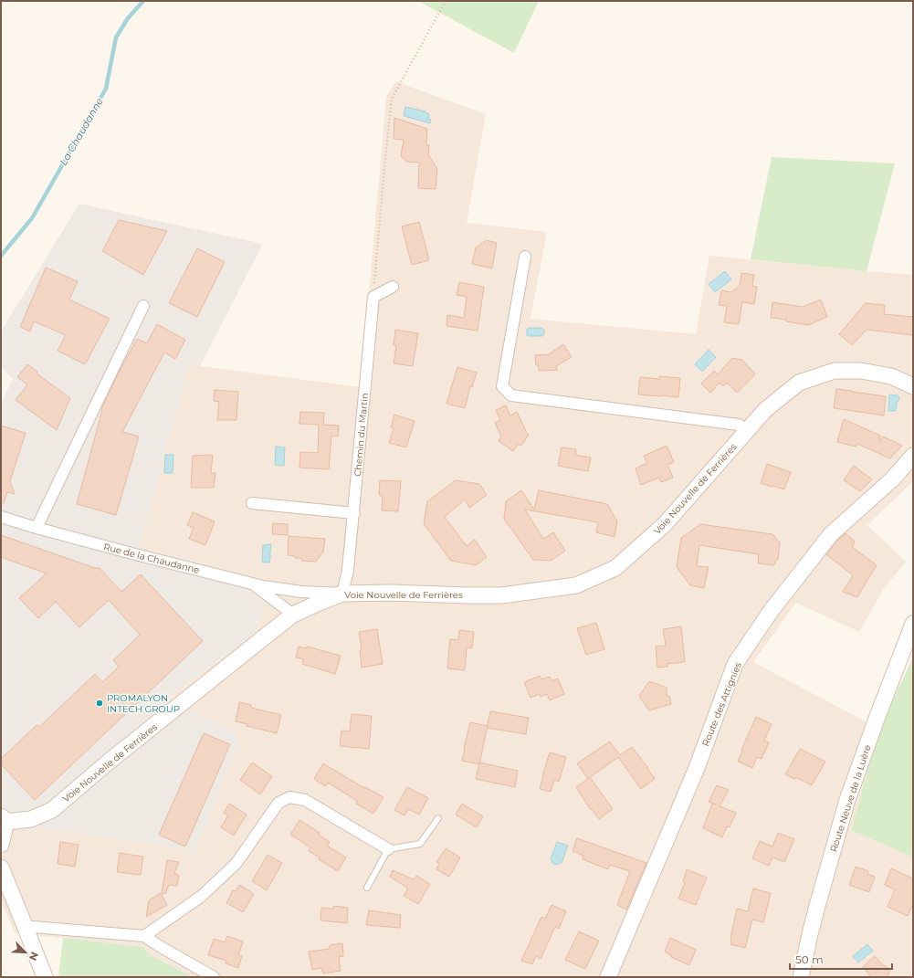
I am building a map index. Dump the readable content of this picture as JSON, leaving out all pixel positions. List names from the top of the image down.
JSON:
{
  "streets": {
    "street": [
      "Chemin du Martin",
      "Voie Nouvelle de Ferrières",
      "Rue de la Chaudanne",
      "Route des Attignies",
      "Route Neuve de la Luère"
    ]
  },
  "crossings": [
    ["Chemin du Martin", "Voie Nouvelle de Ferrières"],
    ["Voie Nouvelle de Ferrières", "Rue de la Chaudanne"]
  ],
  "water": ["La Chaudanne"],
  "places": ["PROMALYON INTECH GROUP"],
  "scale_bar": "50 m",
  "north": "bottom right"
}
